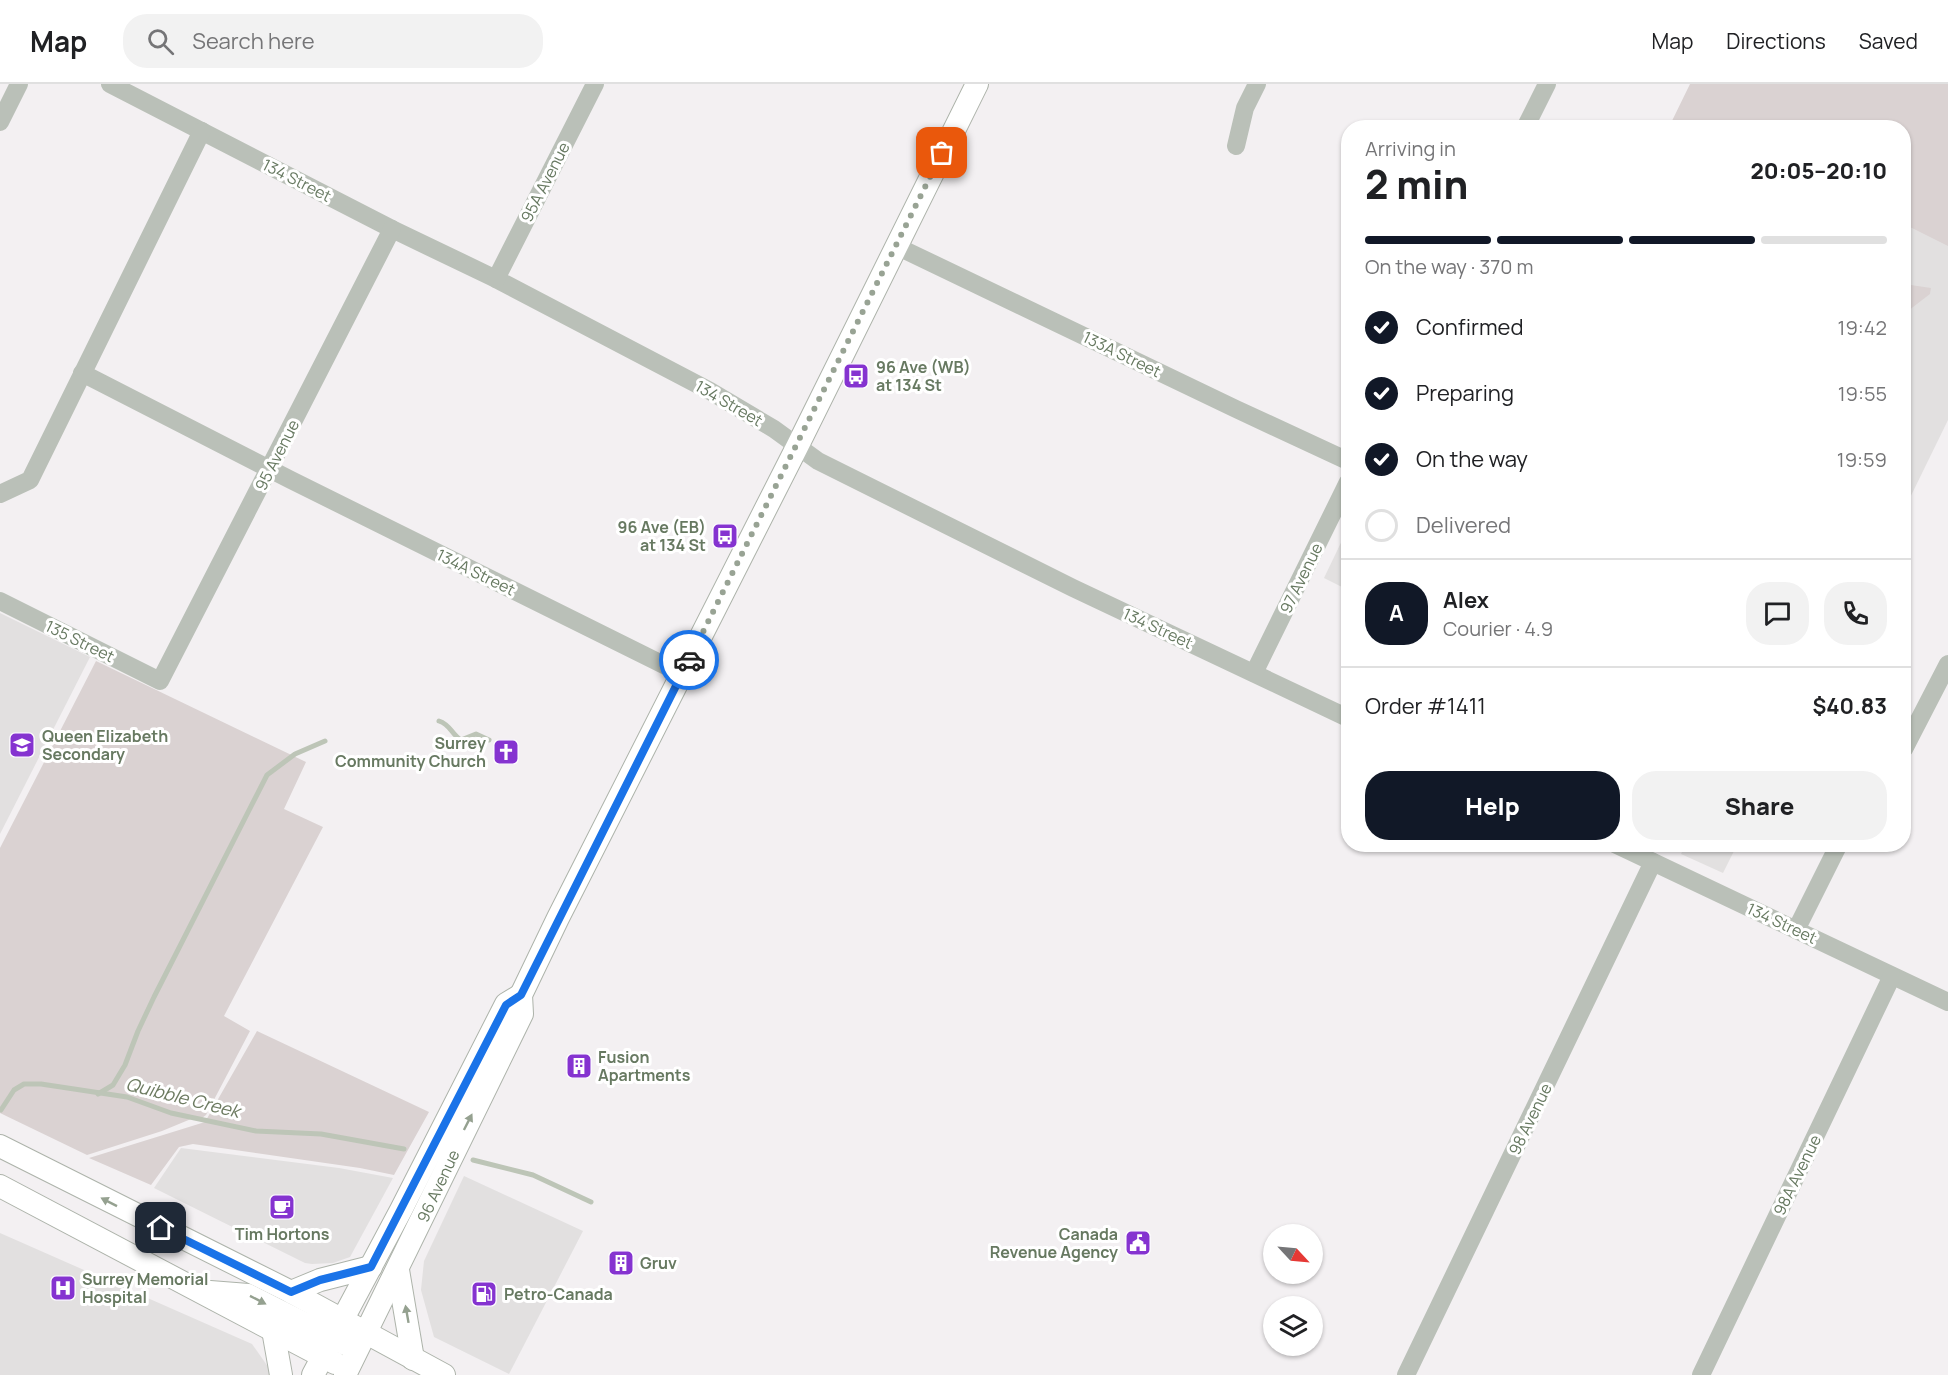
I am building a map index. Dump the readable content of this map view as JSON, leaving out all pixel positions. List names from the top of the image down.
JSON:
{
  "streets": {
    "main road": ["96 Avenue"],
    "street": [
      "134 Street",
      "95A Avenue",
      "133A Street",
      "95 Avenue",
      "134A Street",
      "97 Avenue",
      "135 Street",
      "98 Avenue",
      "98A Avenue"
    ]
  },
  "crossings": [
    ["134 Street", "95A Avenue"],
    ["134 Street", "95 Avenue"],
    ["134 Street", "97 Avenue"],
    ["134 Street", "98 Avenue"],
    ["134 Street", "98A Avenue"],
    ["134 Street", "96 Avenue"],
    ["133A Street", "96 Avenue"],
    ["95 Avenue", "134A Street"],
    ["95 Avenue", "135 Street"],
    ["134A Street", "96 Avenue"]
  ],
  "water": ["Quibble Creek"],
  "places": {
    "bus stop": ["96 Ave (WB) at 134 St", "96 Ave (EB) at 134 St"],
    "school or university": ["Queen Elizabeth Secondary"],
    "church": ["Surrey Community Church"],
    "building": ["Fusion Apartments", "Gruv"],
    "cafe": ["Tim Hortons"],
    "public building": ["Canada Revenue Agency"],
    "hospital": ["Surrey Memorial Hospital"],
    "fuel station": ["Petro-Canada"]
  },
  "north": "bottom right",
  "page": {
    "header": "Map",
    "search": "Search here",
    "nav": ["Map", "Directions", "Saved"],
    "heading": ["2 min", "Arriving in", "20:05–20:10"],
    "panel": [
      "Alex",
      "Courier · 4.9",
      "Order #1411",
      "$40.83"
    ],
    "bar": "On the way · 370 m",
    "list": [
      ["Confirmed", "19:42"],
      ["Preparing", "19:55"],
      ["On the way", "19:59"],
      "Delivered"
    ],
    "round": "A",
    "buttons": ["Help", "Share"]
  }
}
